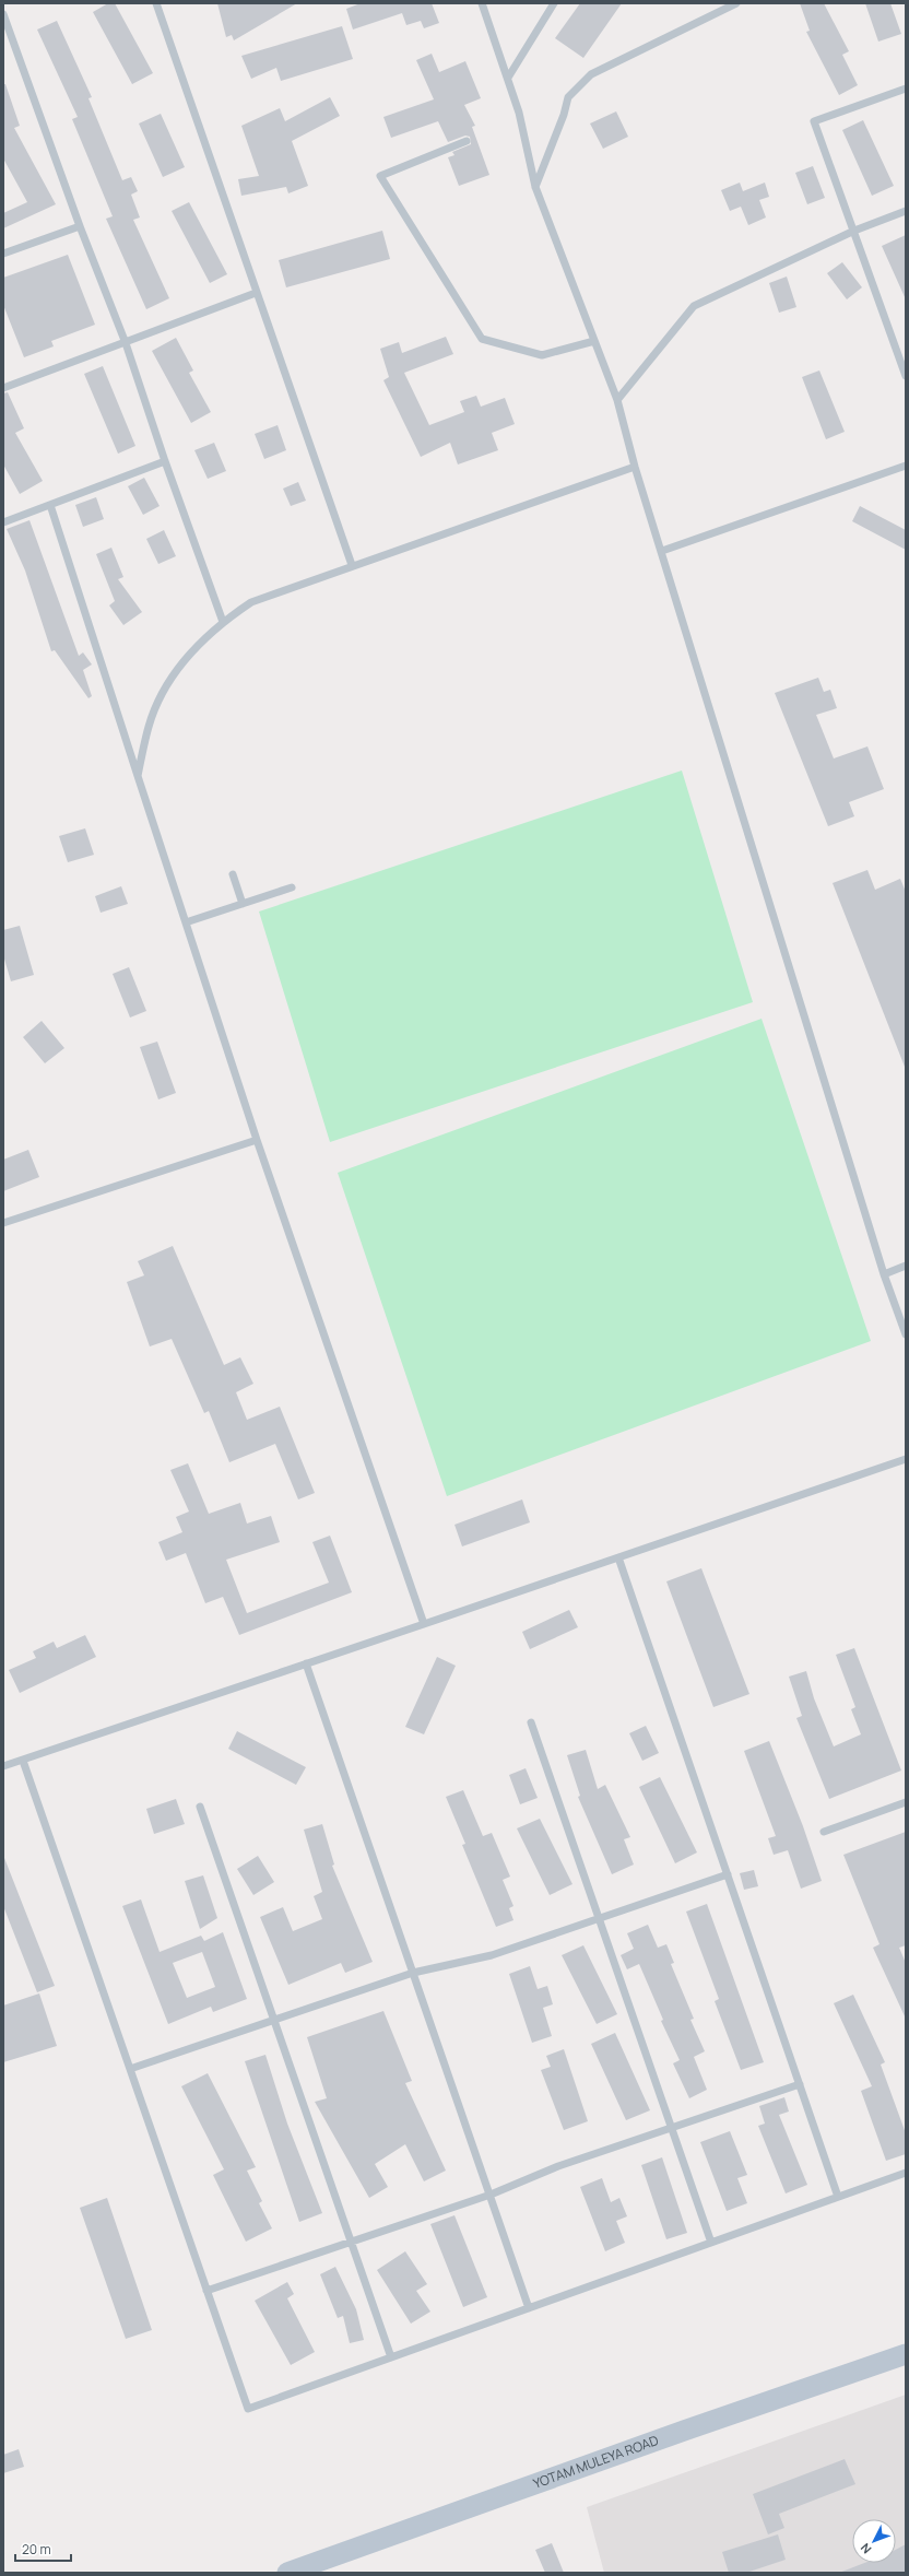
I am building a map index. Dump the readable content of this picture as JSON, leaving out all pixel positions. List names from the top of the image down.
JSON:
{
  "streets": {
    "street": ["YOTAM MULEYA ROAD"]
  },
  "scale_bar": "20 m",
  "north": "bottom left"
}
